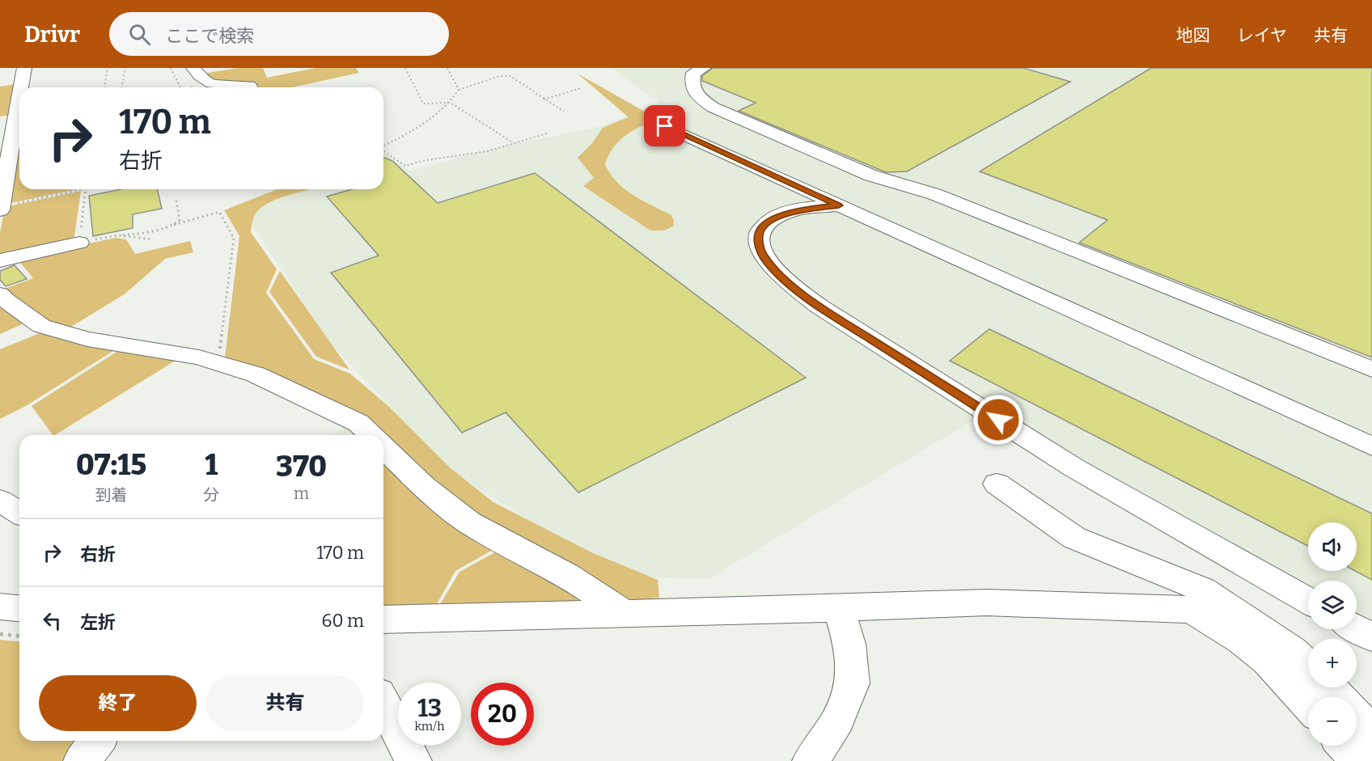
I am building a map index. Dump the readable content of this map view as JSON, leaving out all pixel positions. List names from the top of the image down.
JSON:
{
  "page": {
    "header": "Drivr",
    "search": "ここで検索",
    "nav": ["地図", "レイヤ", "共有"],
    "turn": ["170 m", "右折"],
    "eta": [
      "07:15",
      "到着",
      "1",
      "分",
      "370",
      "m"
    ],
    "list": [
      {
        "name": "右折",
        "value": "170 m"
      },
      {
        "name": "左折",
        "value": "60 m"
      }
    ],
    "map_buttons": ["+", "−"],
    "buttons": ["終了", "共有"],
    "speed": "13 km/h",
    "limit": "20"
  }
}
